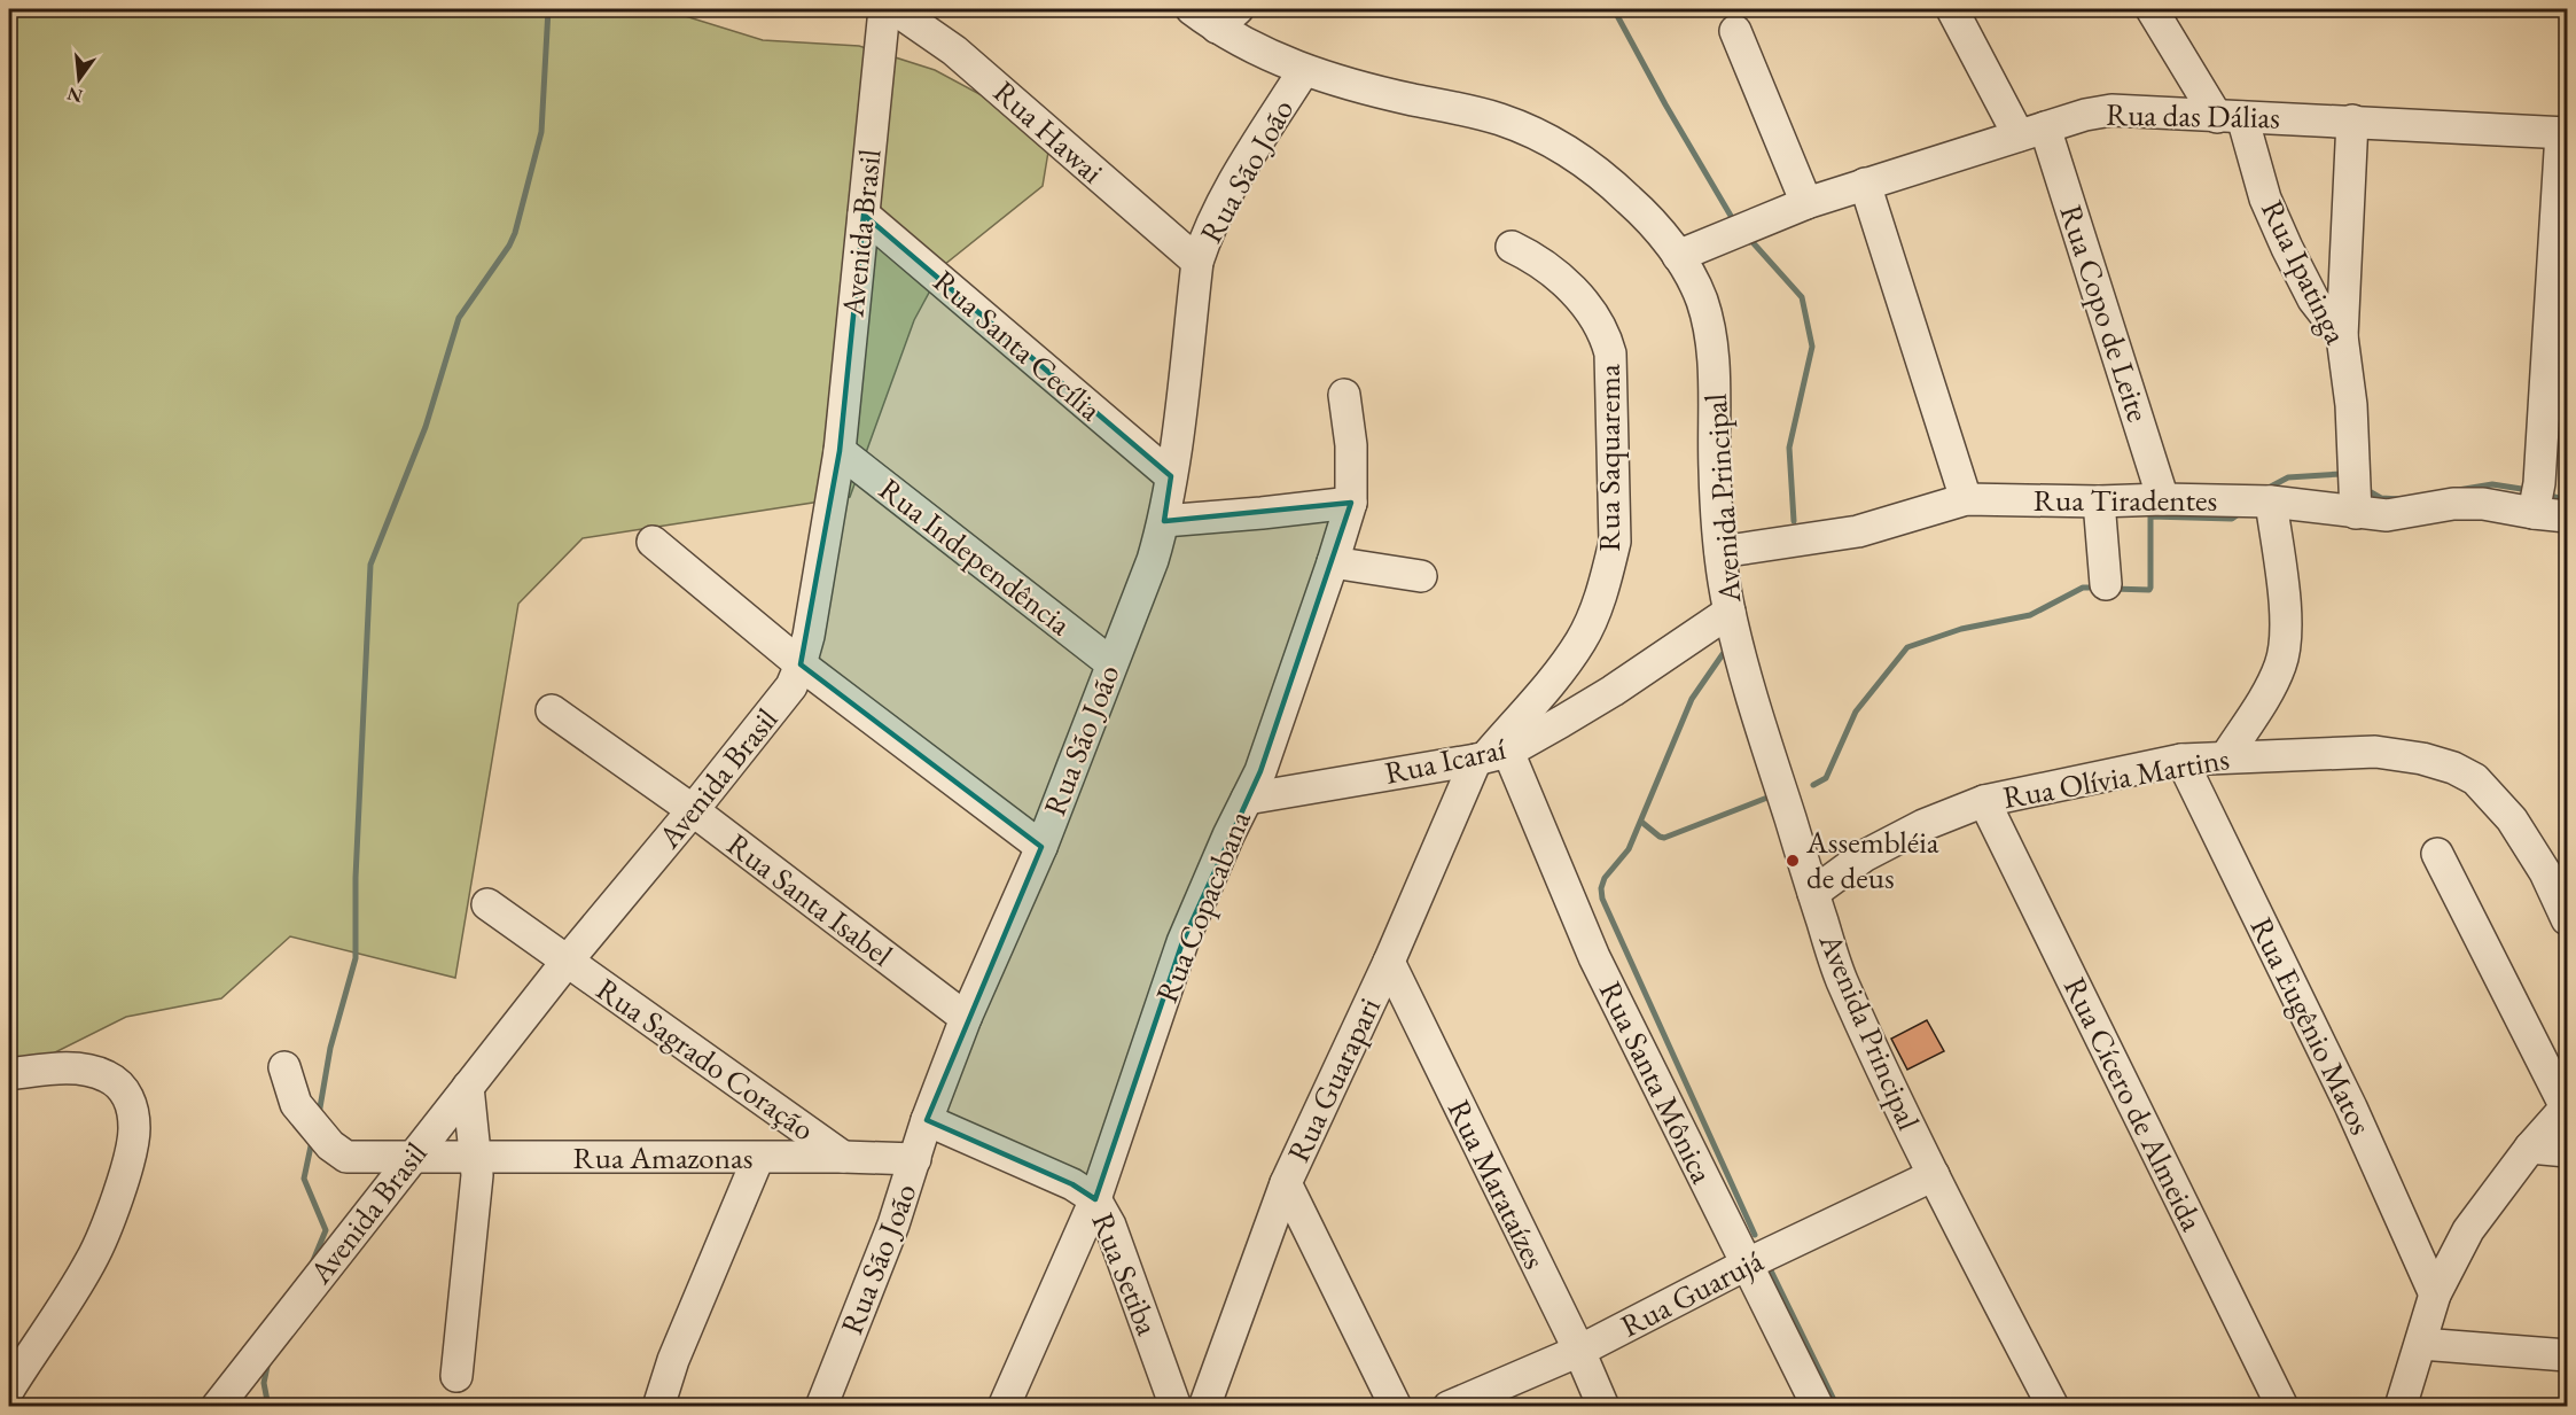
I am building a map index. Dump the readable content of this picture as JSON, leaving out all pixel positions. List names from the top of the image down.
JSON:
{
  "streets": {
    "street": [
      "Rua das Dálias",
      "Rua Hawai",
      "Rua São João",
      "Avenida Brasil",
      "Rua Ipatinga",
      "Rua Copo de Leite",
      "Rua Santa Cecília",
      "Rua Saquarema",
      "Avenida Principal",
      "Rua Tiradentes",
      "Rua Independência",
      "Rua Icaraí",
      "Rua Olívia Martins",
      "Rua Santa Isabel",
      "Rua Copacabana",
      "Rua Eugênio Matos",
      "Rua Sagrado Coração",
      "Rua Guarapari",
      "Rua Santa Mônica",
      "Rua Cícero de Almeida",
      "Rua Amazonas",
      "Rua Marataízes",
      "Rua Setiba",
      "Rua Guarujá"
    ]
  },
  "crossings": [
    ["Rua das Dálias", "Rua Ipatinga"],
    ["Rua das Dálias", "Rua Copo de Leite"],
    ["Rua das Dálias", "Avenida Principal"],
    ["Rua Hawai", "Rua São João"],
    ["Rua São João", "Rua Santa Cecília"],
    ["Rua São João", "Avenida Principal"],
    ["Rua São João", "Rua Independência"],
    ["Rua São João", "Rua Santa Isabel"],
    ["Rua São João", "Rua Amazonas"],
    ["Rua São João", "Rua Setiba"],
    ["Avenida Brasil", "Rua Santa Cecília"],
    ["Avenida Brasil", "Rua Independência"],
    ["Avenida Brasil", "Rua Santa Isabel"],
    ["Avenida Brasil", "Rua Sagrado Coração"],
    ["Avenida Brasil", "Rua Amazonas"],
    ["Rua Ipatinga", "Rua Tiradentes"],
    ["Rua Copo de Leite", "Rua Tiradentes"],
    ["Rua Saquarema", "Rua Icaraí"],
    ["Rua Saquarema", "Rua Guarapari"],
    ["Rua Saquarema", "Rua Santa Mônica"],
    ["Avenida Principal", "Rua Tiradentes"],
    ["Avenida Principal", "Rua Icaraí"],
    ["Avenida Principal", "Rua Olívia Martins"],
    ["Avenida Principal", "Rua Guarujá"],
    ["Rua Icaraí", "Rua Copacabana"],
    ["Rua Icaraí", "Rua Guarapari"],
    ["Rua Icaraí", "Rua Santa Mônica"],
    ["Rua Olívia Martins", "Rua Eugênio Matos"],
    ["Rua Olívia Martins", "Rua Cícero de Almeida"],
    ["Rua Copacabana", "Rua Setiba"],
    ["Rua Sagrado Coração", "Rua Amazonas"],
    ["Rua Guarapari", "Rua Santa Mônica"],
    ["Rua Guarapari", "Rua Marataízes"],
    ["Rua Santa Mônica", "Rua Guarujá"],
    ["Rua Marataízes", "Rua Guarujá"]
  ],
  "places": ["Assembléia de deus"],
  "north": "bottom"
}
